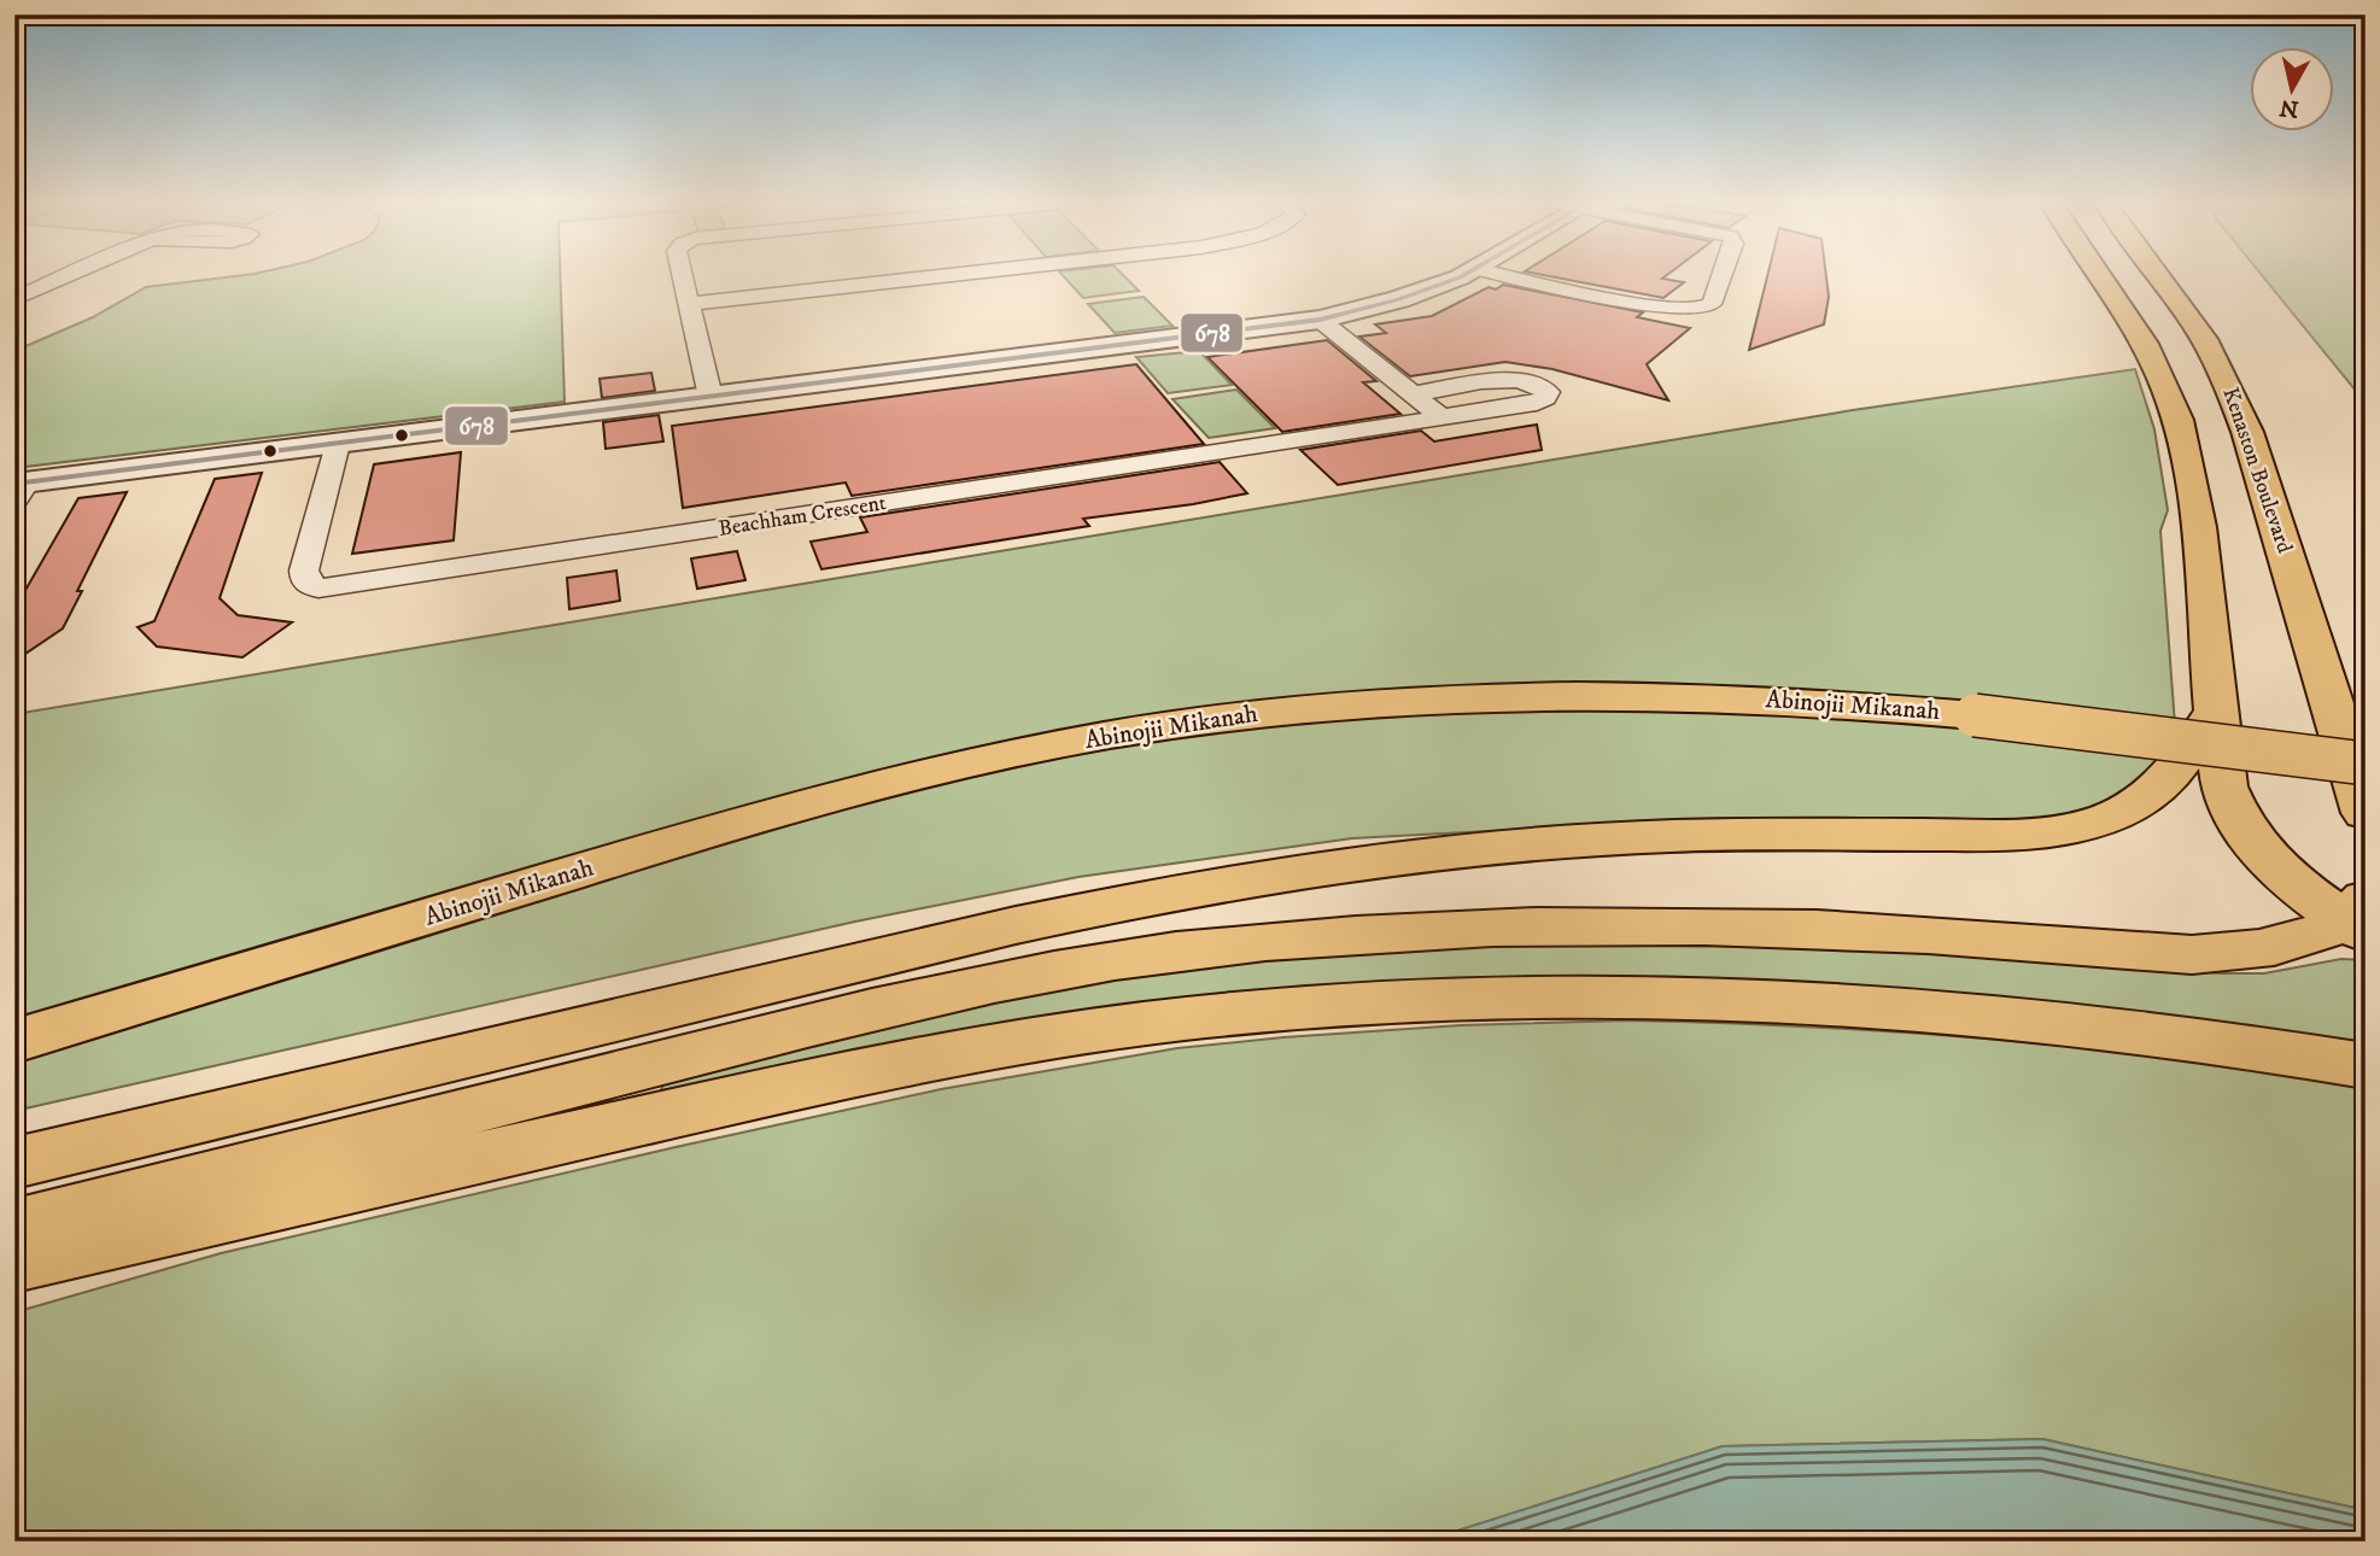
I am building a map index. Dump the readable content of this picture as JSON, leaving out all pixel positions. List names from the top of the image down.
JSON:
{
  "streets": {
    "main road": ["Kenaston Boulevard", "Abinojii Mikanah"],
    "street": ["Beachham Crescent"]
  },
  "lines": ["transit line 678"],
  "north": "bottom"
}
